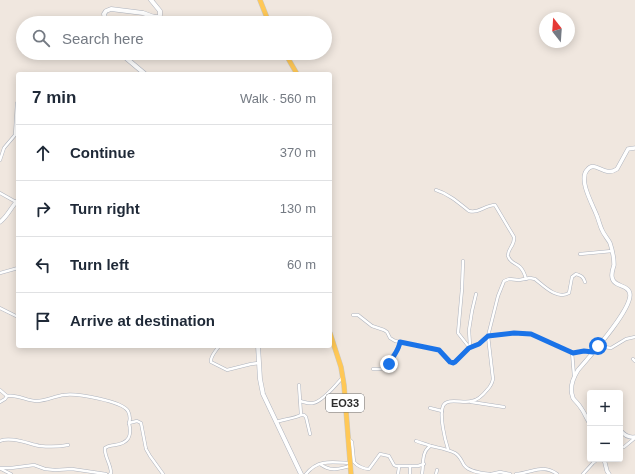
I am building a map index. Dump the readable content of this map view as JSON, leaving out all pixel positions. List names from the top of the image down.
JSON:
{
  "streets": {
    "main road": ["ΕΟ33"]
  },
  "north": "top",
  "page": {
    "search": "Search here",
    "heading": ["7 min", "Walk · 560 m"],
    "list": [
      ["Continue", "370 m"],
      ["Turn right", "130 m"],
      ["Turn left", "60 m"],
      "Arrive at destination"
    ],
    "map_buttons": ["+", "−"]
  }
}
